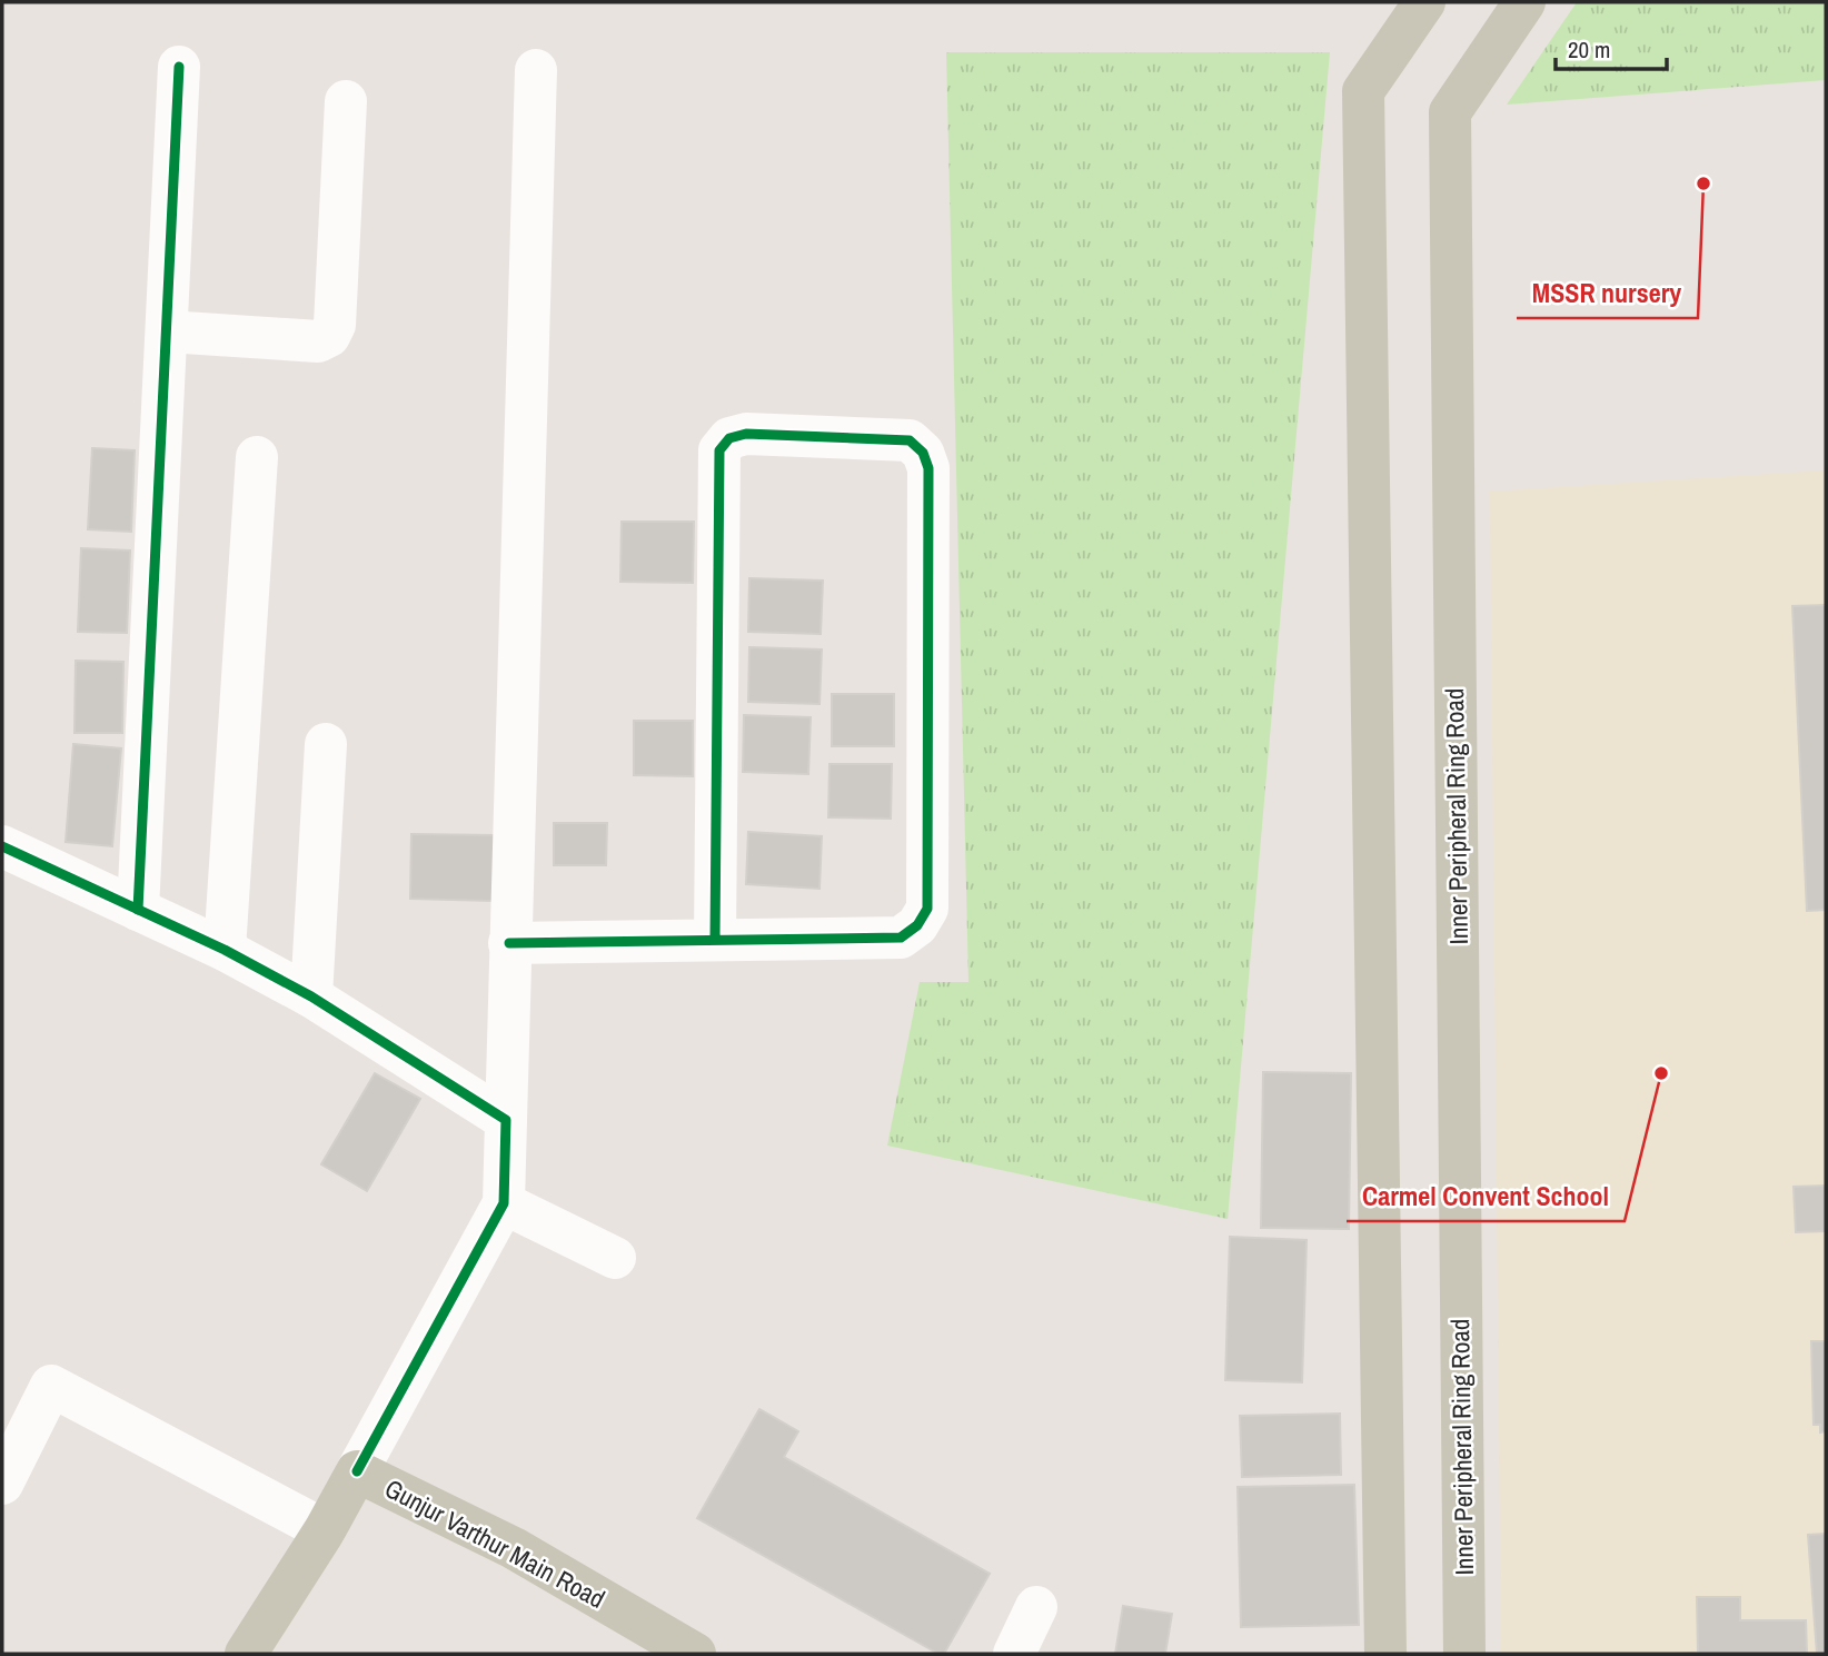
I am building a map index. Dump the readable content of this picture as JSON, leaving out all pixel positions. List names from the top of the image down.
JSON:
{
  "streets": {
    "main road": ["Inner Peripheral Ring Road", "Gunjur Varthur Main Road"]
  },
  "places": ["MSSR nursery", "Carmel Convent School"],
  "scale_bar": "20 m"
}
